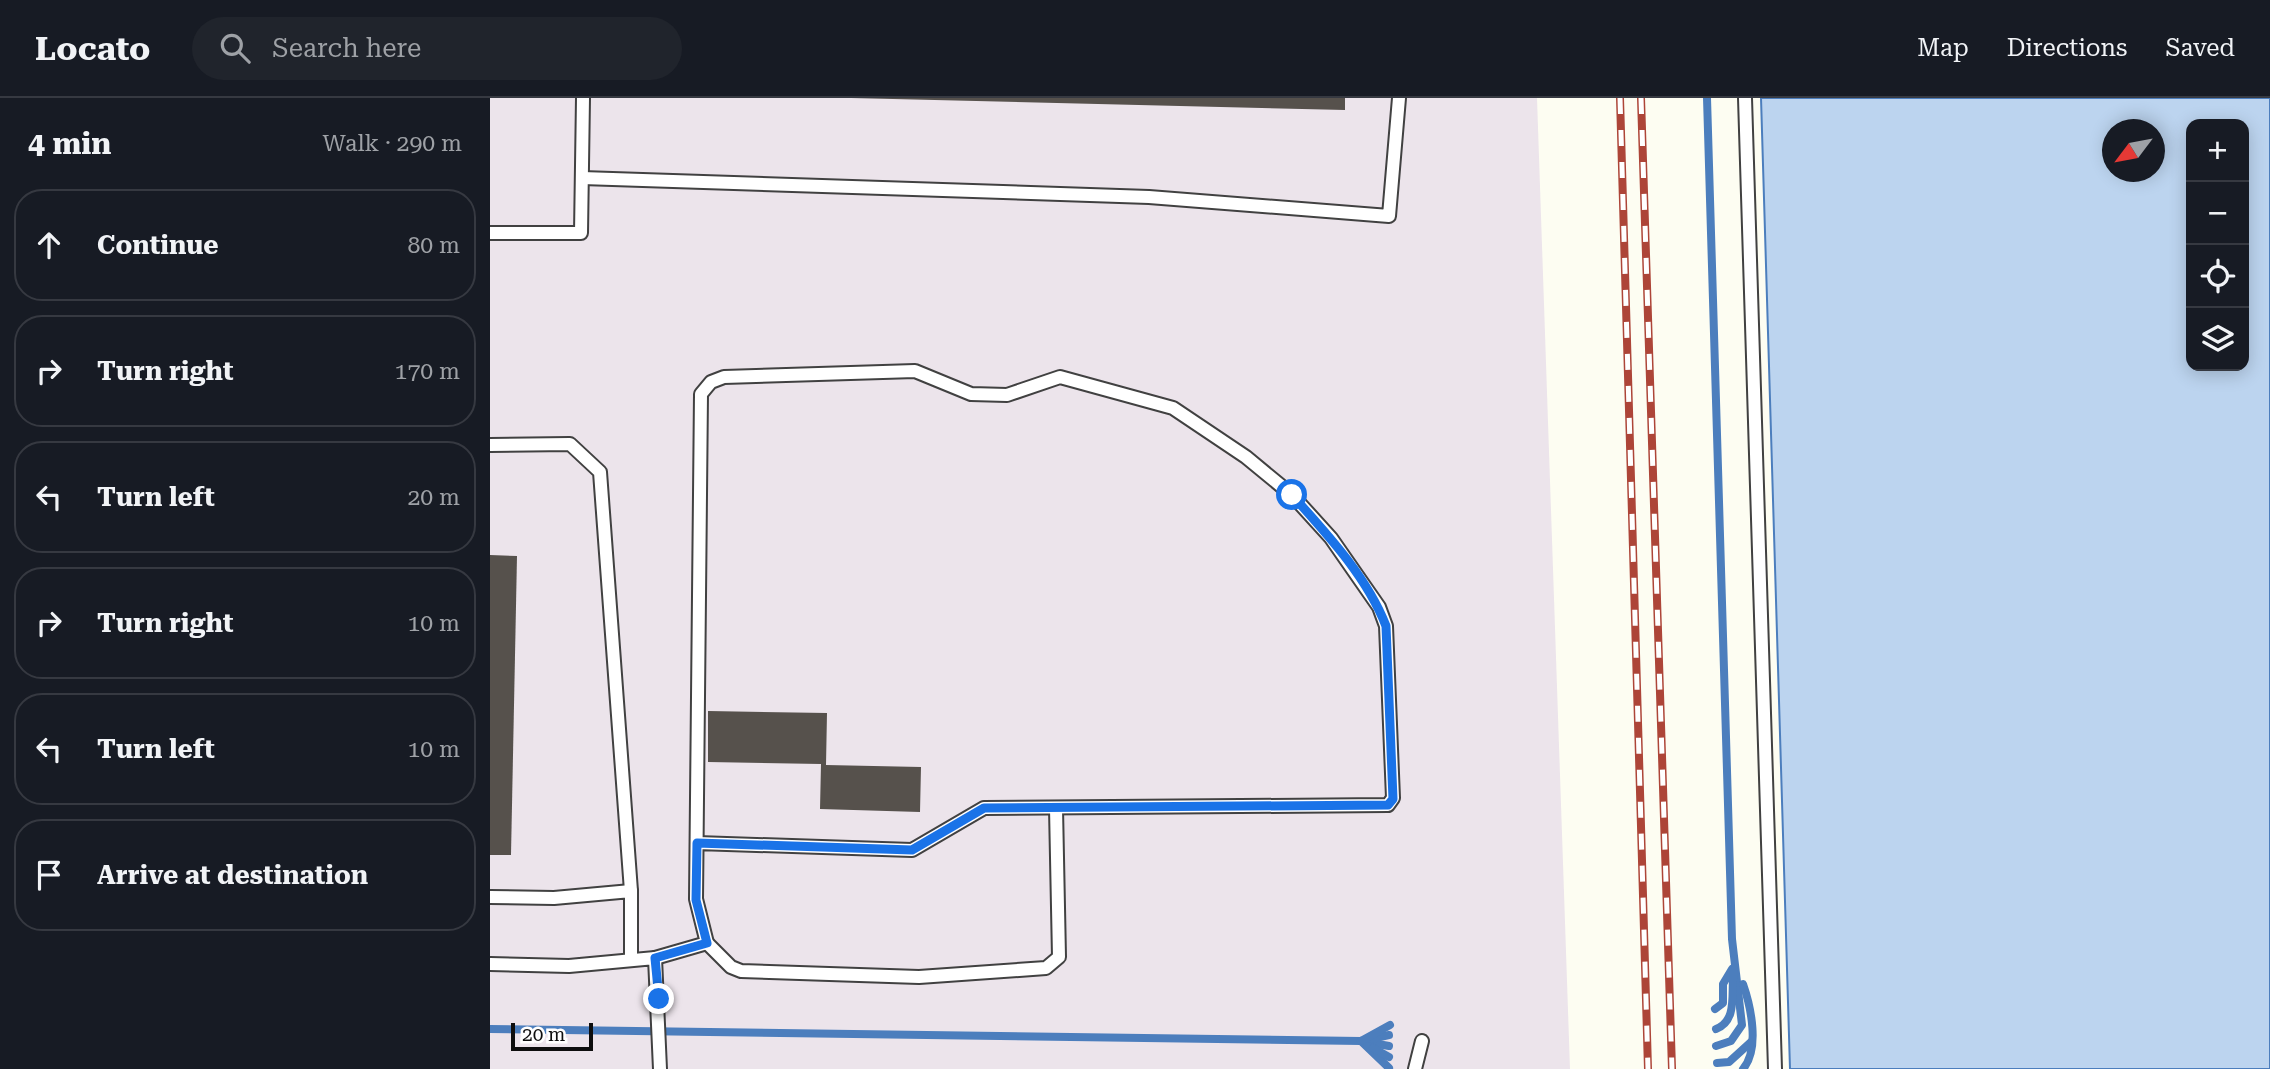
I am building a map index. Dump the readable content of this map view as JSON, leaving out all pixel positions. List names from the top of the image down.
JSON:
{
  "scale_bar": "20 m",
  "north": "bottom left",
  "page": {
    "header": "Locato",
    "search": "Search here",
    "nav": ["Map", "Directions", "Saved"],
    "heading": ["4 min", "Walk · 290 m"],
    "map_buttons": ["+", "−"],
    "list": [
      ["Continue", "80 m"],
      ["Turn right", "170 m"],
      ["Turn left", "20 m"],
      ["Turn right", "10 m"],
      ["Turn left", "10 m"],
      "Arrive at destination"
    ],
    "scale": "20 m"
  }
}
